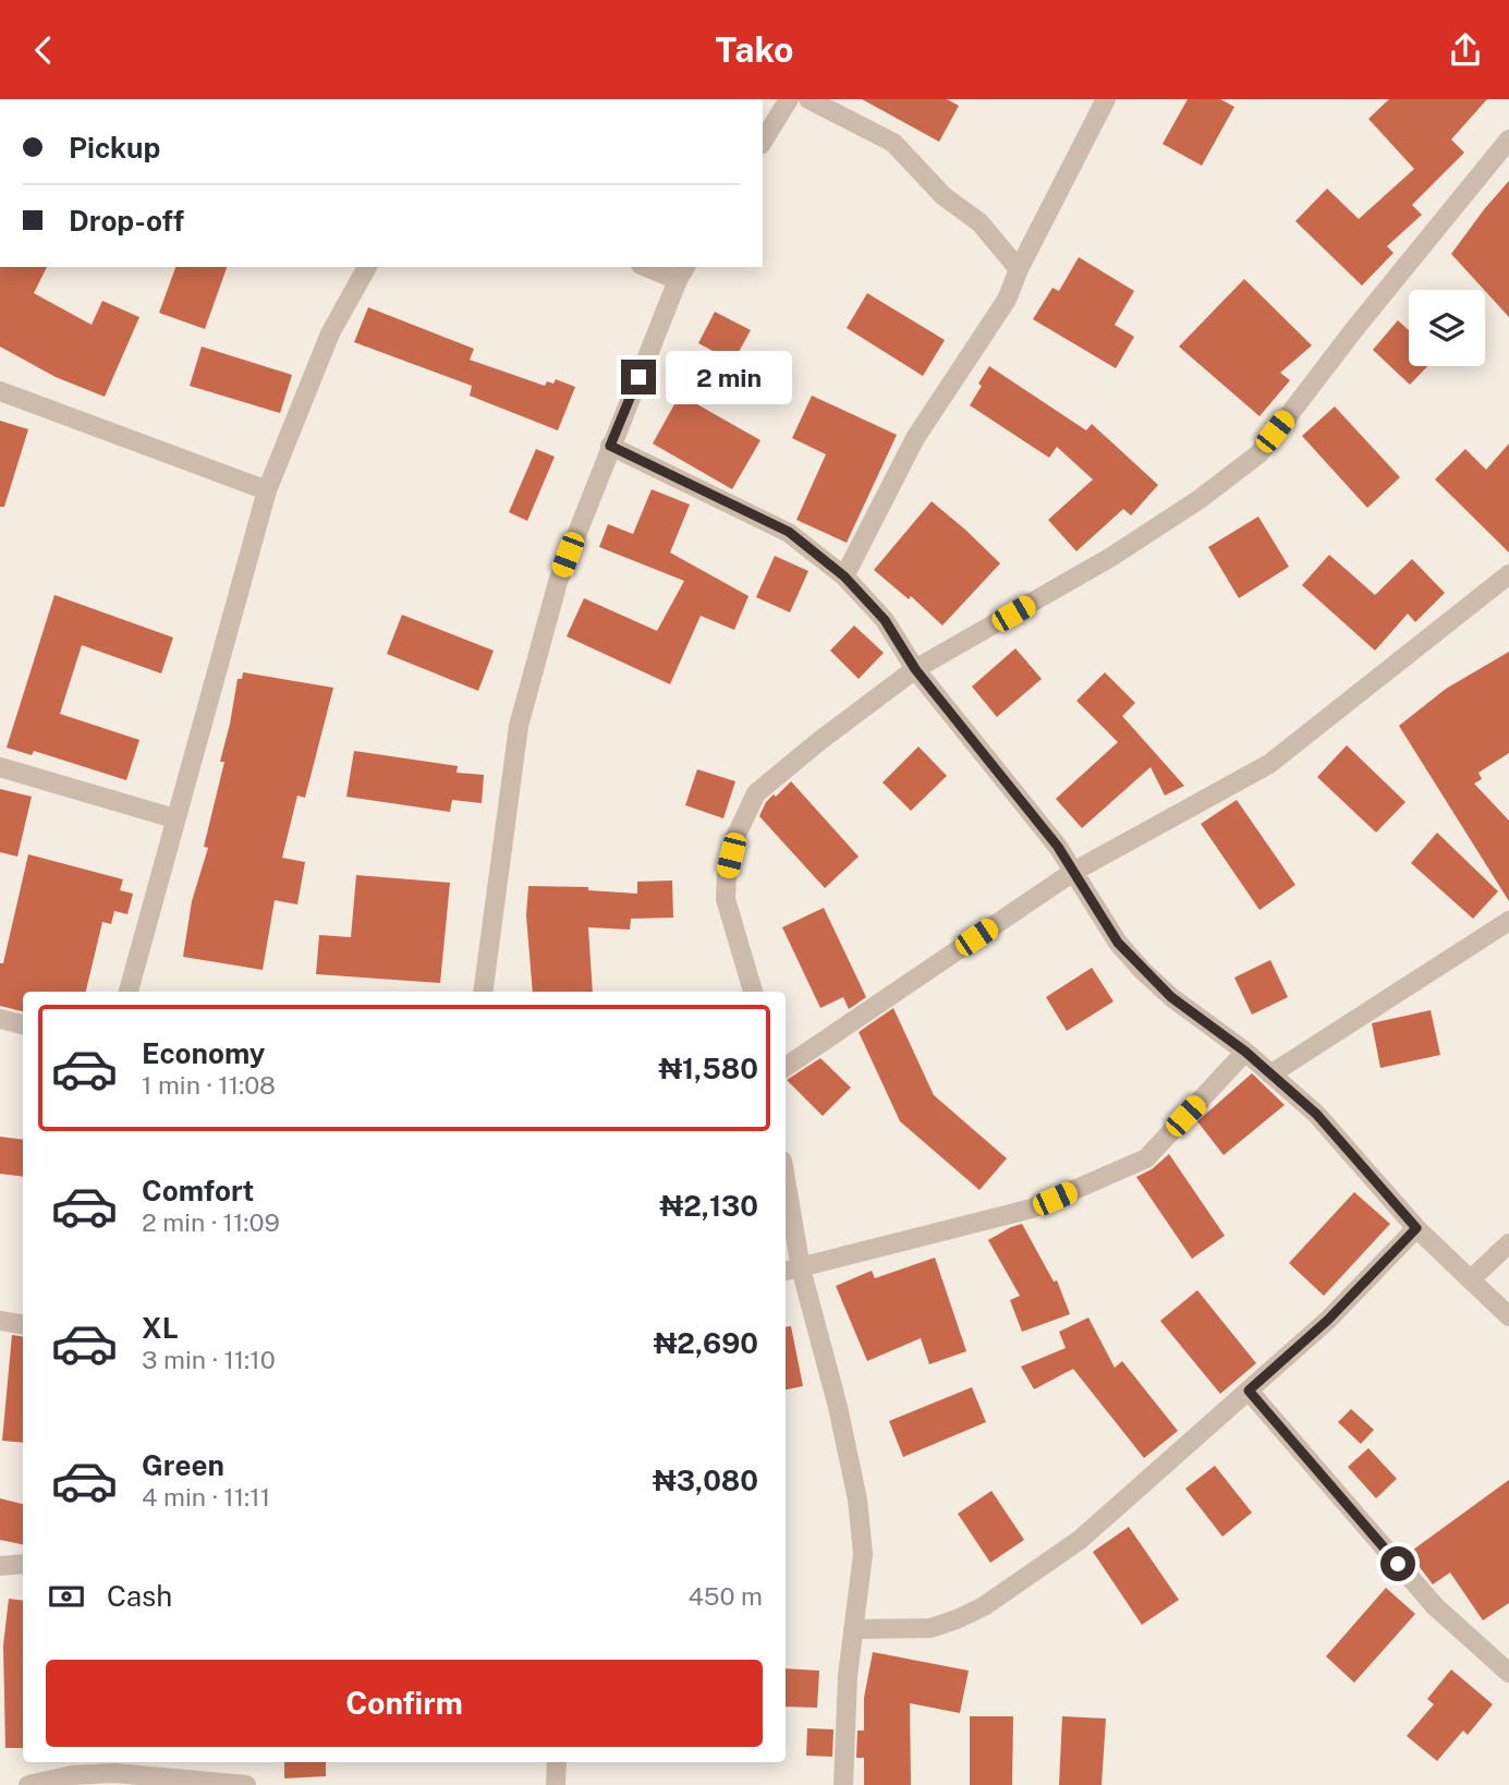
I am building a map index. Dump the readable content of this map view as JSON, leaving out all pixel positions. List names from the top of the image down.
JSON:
{
  "page": {
    "header": "Tako",
    "banner": ["Pickup", "Drop-off"],
    "bubble": "2 min",
    "list": [
      {
        "name": "Economy",
        "note": "1 min · 11:08",
        "value": "₦1,580"
      },
      {
        "name": "Comfort",
        "note": "2 min · 11:09",
        "value": "₦2,130"
      },
      {
        "name": "XL",
        "note": "3 min · 11:10",
        "value": "₦2,690"
      },
      {
        "name": "Green",
        "note": "4 min · 11:11",
        "value": "₦3,080"
      }
    ],
    "pay": ["Cash", "450 m"],
    "buttons": "Confirm"
  }
}
